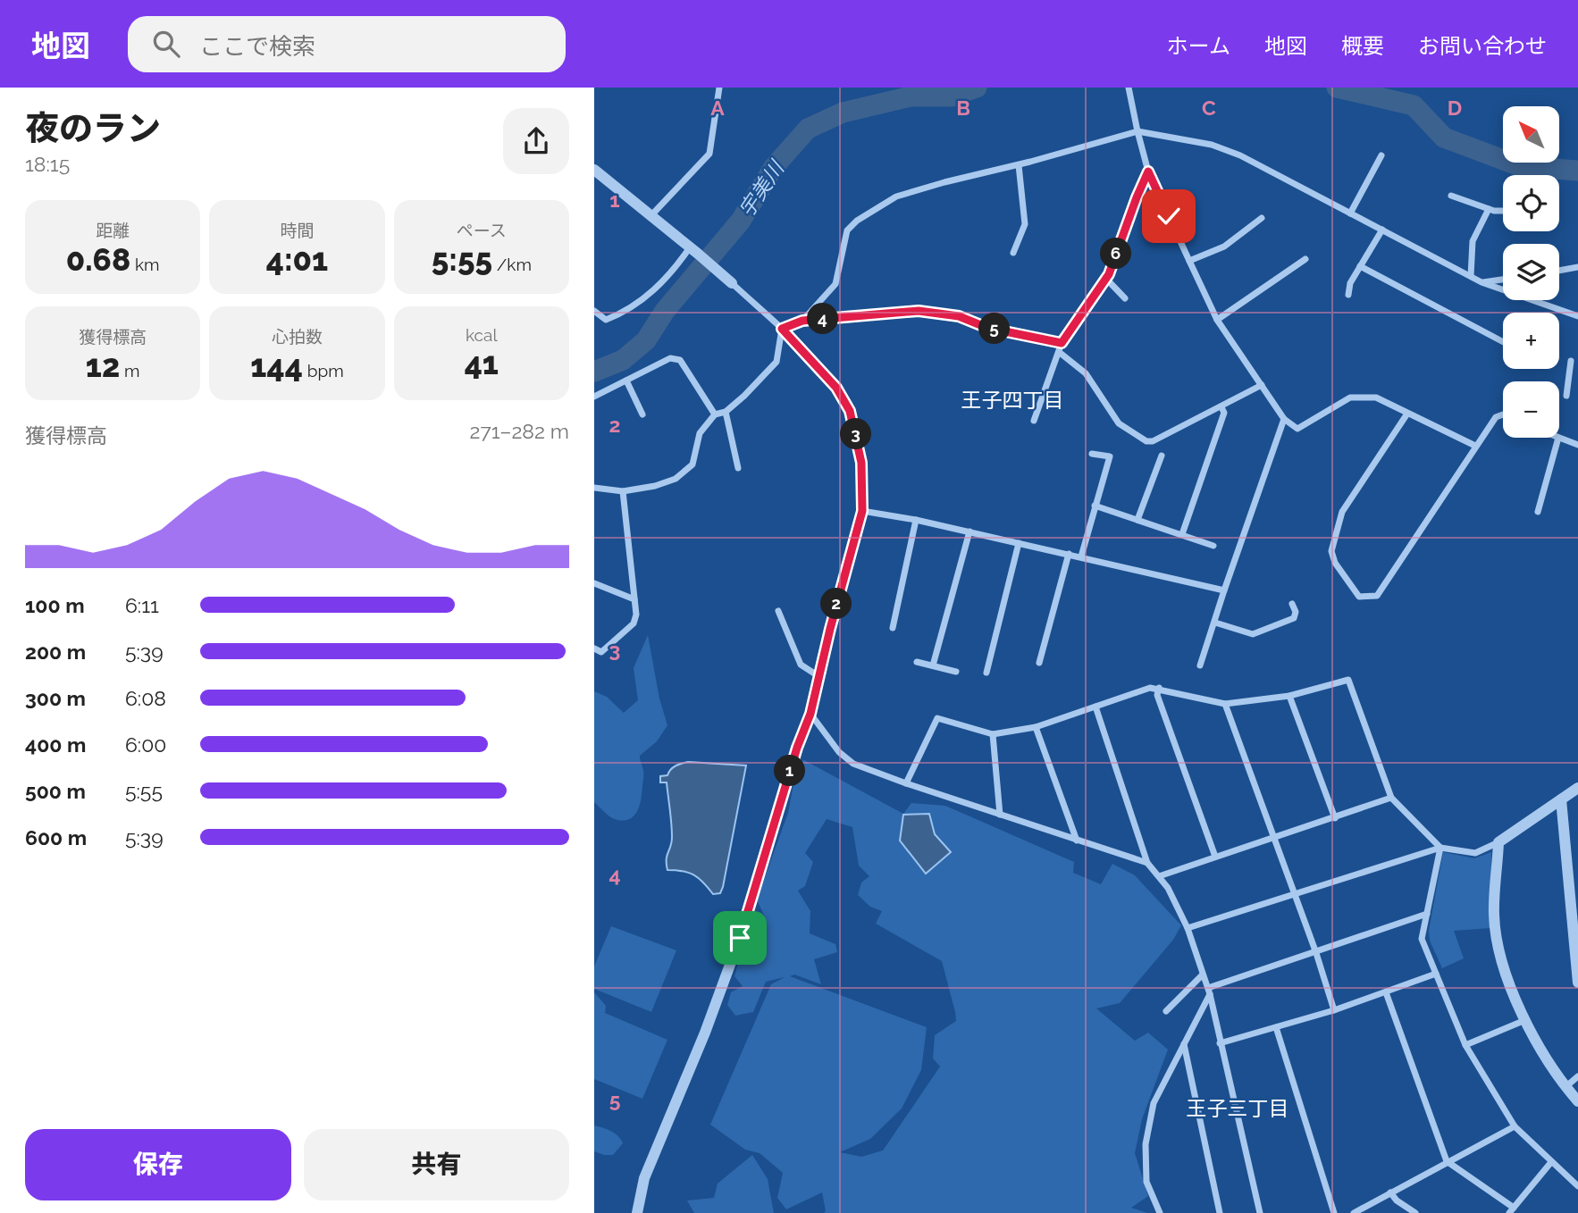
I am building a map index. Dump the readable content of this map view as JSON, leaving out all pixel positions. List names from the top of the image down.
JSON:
{
  "districts": ["王子四丁目", "王子三丁目"],
  "water": ["宇美川"],
  "north": "top left",
  "page": {
    "header": "地図",
    "search": "ここで検索",
    "nav": [
      "ホーム",
      "地図",
      "概要",
      "お問い合わせ"
    ],
    "heading": ["夜のラン", "18:15"],
    "map_buttons": ["+", "−"],
    "stats": [
      ["距離", "0.68 km"],
      ["時間", "4:01"],
      ["ペース", "5:55 /km"],
      ["獲得標高", "12 m"],
      ["心拍数", "144 bpm"],
      ["kcal", "41"]
    ],
    "pins": [
      "6",
      "4",
      "5",
      "3",
      "2",
      "1"
    ],
    "chart": ["獲得標高", "271–282 m"],
    "list": [
      {
        "name": "100 m",
        "note": "6:11"
      },
      {
        "name": "200 m",
        "note": "5:39"
      },
      {
        "name": "300 m",
        "note": "6:08"
      },
      {
        "name": "400 m",
        "note": "6:00"
      },
      {
        "name": "500 m",
        "note": "5:55"
      },
      {
        "name": "600 m",
        "note": "5:39"
      }
    ],
    "buttons": ["保存", "共有"]
  },
  "grid": {
    "columns": [
      "A",
      "B",
      "C",
      "D"
    ],
    "rows": [
      "1",
      "2",
      "3",
      "4",
      "5"
    ]
  }
}
